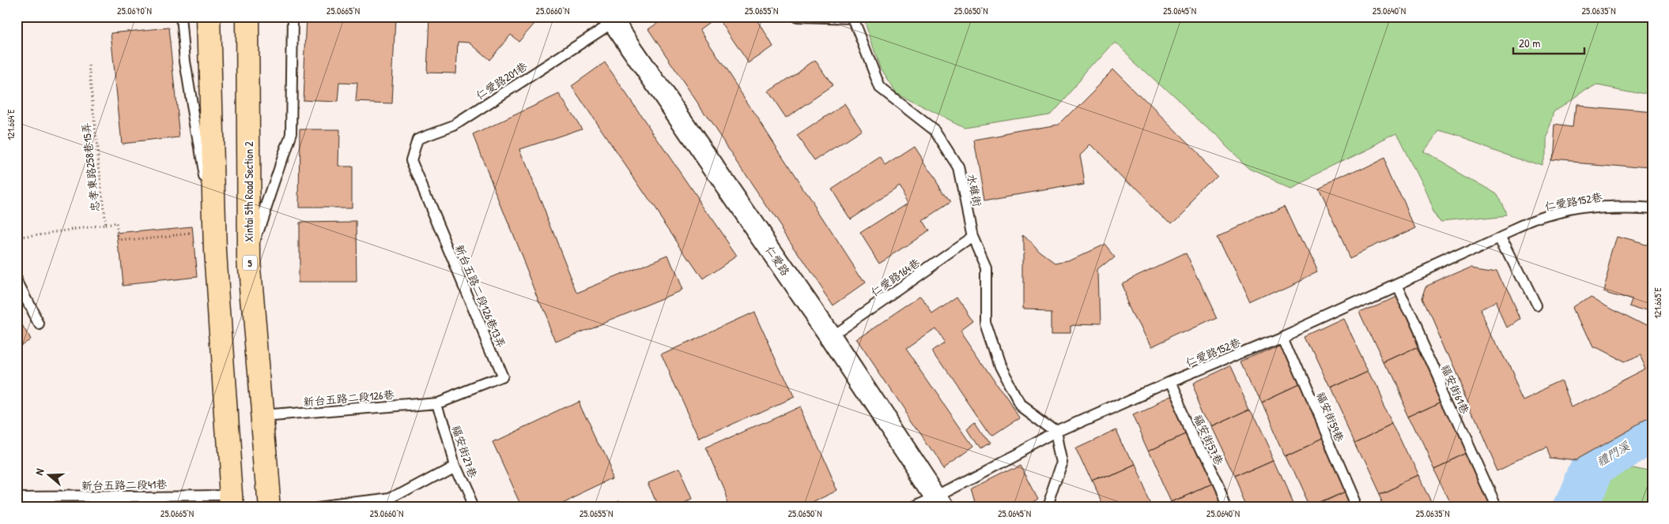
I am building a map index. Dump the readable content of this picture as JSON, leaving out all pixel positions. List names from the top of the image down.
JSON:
{
  "streets": {
    "main road": ["Xintai 5th Road Section 2", "5"],
    "street": ["仁愛路"],
    "lane": [
      "仁愛路201巷",
      "水碓街",
      "仁愛路152巷",
      "仁愛路164巷",
      "新台五路二段126巷13弄",
      "福安街61巷",
      "新台五路二段126巷",
      "福安街59巷",
      "福安街57巷",
      "福安街27巷",
      "新台五路二段41巷"
    ],
    "path": ["忠孝東路258巷15弄"]
  },
  "crossings": [
    ["仁愛路201巷", "仁愛路"],
    ["仁愛路201巷", "新台五路二段126巷13弄"],
    ["水碓街", "仁愛路152巷"],
    ["水碓街", "仁愛路164巷"],
    ["Xintai 5th Road Section 2", "新台五路二段126巷"],
    ["仁愛路152巷", "仁愛路"],
    ["仁愛路152巷", "福安街61巷"],
    ["仁愛路152巷", "福安街59巷"],
    ["仁愛路152巷", "福安街57巷"],
    ["仁愛路", "仁愛路164巷"],
    ["新台五路二段126巷13弄", "新台五路二段126巷"],
    ["新台五路二段126巷13弄", "福安街27巷"],
    ["新台五路二段126巷", "福安街27巷"]
  ],
  "water": ["禮門溪"],
  "scale_bar": "20 m",
  "north": "left",
  "coordinates": [
    "25.0670°N",
    "25.0665°N",
    "25.0660°N",
    "25.0655°N",
    "25.0650°N",
    "25.0645°N",
    "25.0640°N",
    "25.0635°N",
    "121.664°E",
    "121.665°E"
  ]
}
